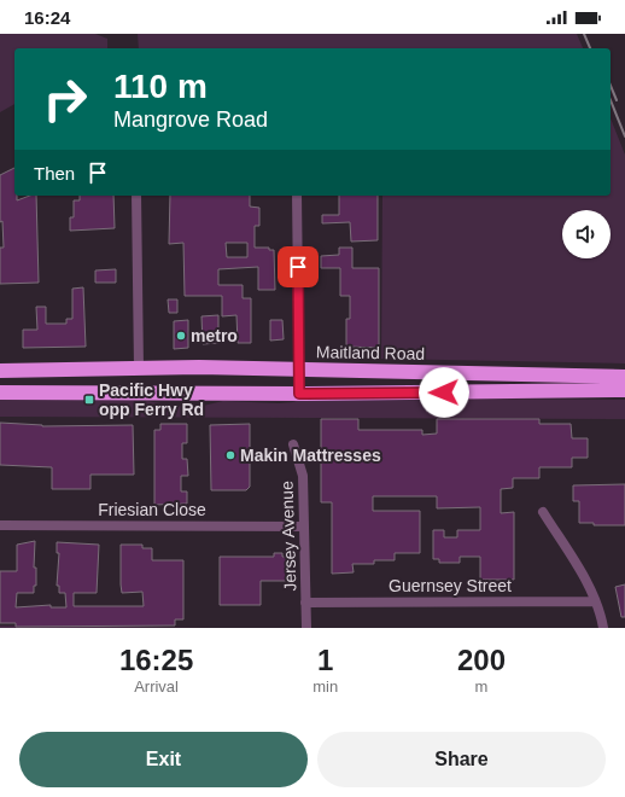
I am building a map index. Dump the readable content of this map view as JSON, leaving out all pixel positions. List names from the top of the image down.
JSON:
{
  "streets": {
    "highway": ["Maitland Road"],
    "street": ["Friesian Close", "Jersey Avenue", "Guernsey Street"]
  },
  "crossings": [
    ["Friesian Close", "Jersey Avenue"],
    ["Jersey Avenue", "Guernsey Street"]
  ],
  "places": {
    "other": ["metro", "Makin Mattresses"],
    "transit": ["Pacific Hwy opp Ferry Rd"]
  },
  "page": {
    "status": "16:24",
    "turn": ["110 m", "Mangrove Road"],
    "then": "Then",
    "eta": [
      "16:25",
      "Arrival",
      "1",
      "min",
      "200",
      "m"
    ],
    "buttons": ["Exit", "Share"]
  }
}
